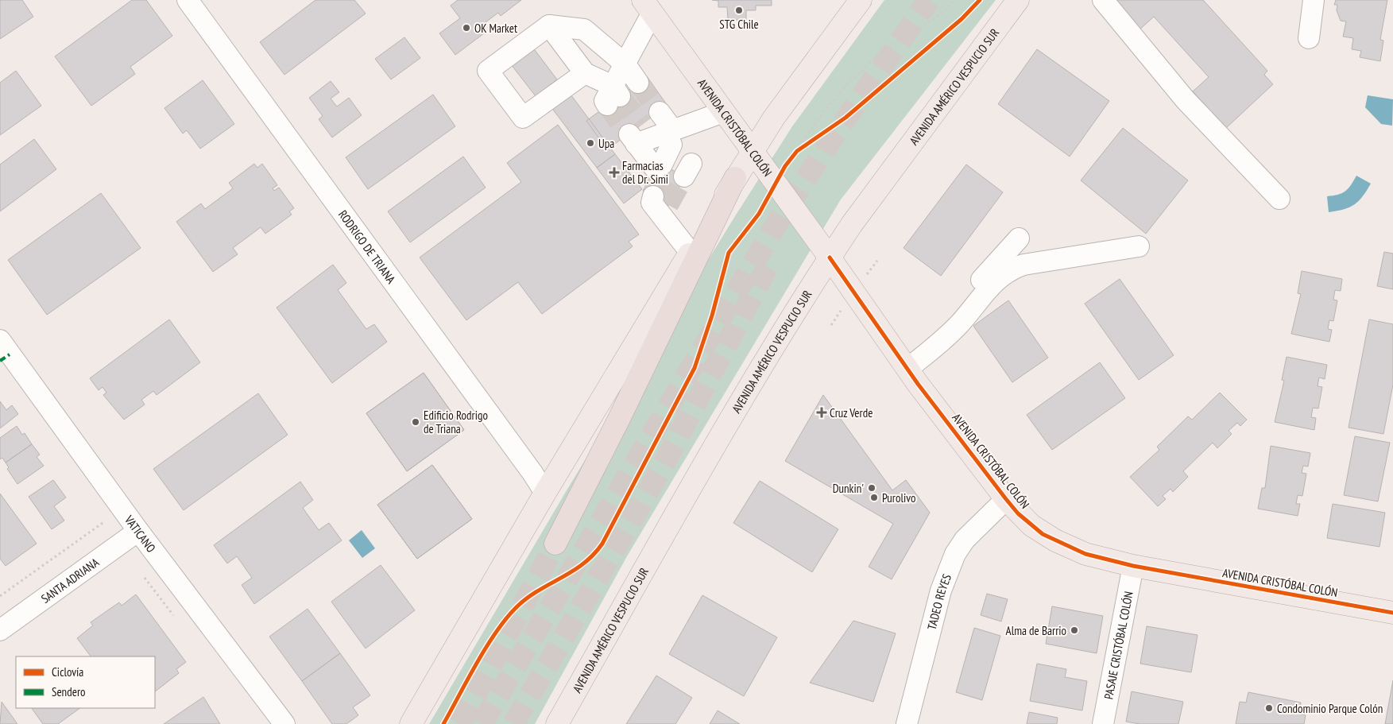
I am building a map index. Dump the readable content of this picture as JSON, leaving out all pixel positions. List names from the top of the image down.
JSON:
{
  "streets": {
    "main road": ["AVENIDA AMÉRICO VESPUCIO SUR", "AVENIDA CRISTÓBAL COLÓN"],
    "street": [
      "RODRIGO DE TRIANA",
      "VATICANO",
      "SANTA ADRIANA",
      "TADEO REYES",
      "PASAJE CRISTÓBAL COLÓN"
    ]
  },
  "crossings": [
    ["AVENIDA AMÉRICO VESPUCIO SUR", "AVENIDA CRISTÓBAL COLÓN"],
    ["AVENIDA CRISTÓBAL COLÓN", "TADEO REYES"],
    ["AVENIDA CRISTÓBAL COLÓN", "PASAJE CRISTÓBAL COLÓN"],
    ["VATICANO", "SANTA ADRIANA"]
  ],
  "places": {
    "other": [
      "STG Chile",
      "OK Market",
      "Upa",
      "Edificio Rodrigo de Triana",
      "Dunkin'",
      "Purolivo",
      "Alma de Barrio",
      "Condominio Parque Colón"
    ],
    "health": ["Farmacias del Dr. Simi", "Cruz Verde"]
  },
  "legend": ["Ciclovía", "Sendero"]
}
